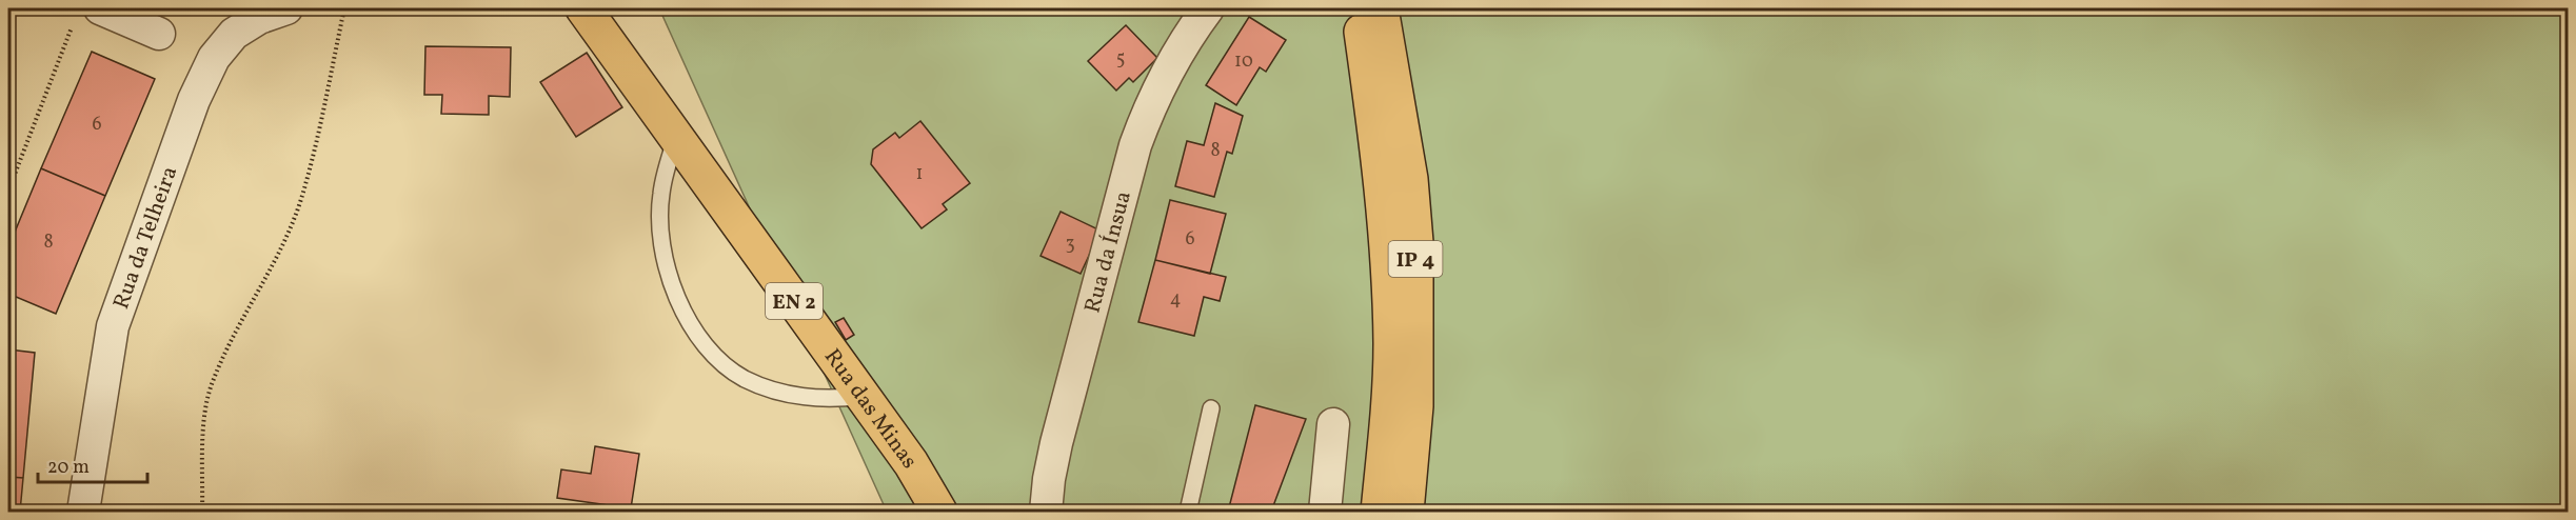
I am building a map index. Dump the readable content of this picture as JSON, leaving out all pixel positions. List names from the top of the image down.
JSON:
{
  "streets": {
    "main road": ["IP 4", "EN 2", "Rua das Minas"],
    "street": ["Rua da Telheira", "Rua da Ínsua"]
  },
  "house_numbers": [
    "5",
    "10",
    "6",
    "8",
    "1",
    "6",
    "8",
    "3",
    "4"
  ],
  "scale_bar": "20 m"
}
